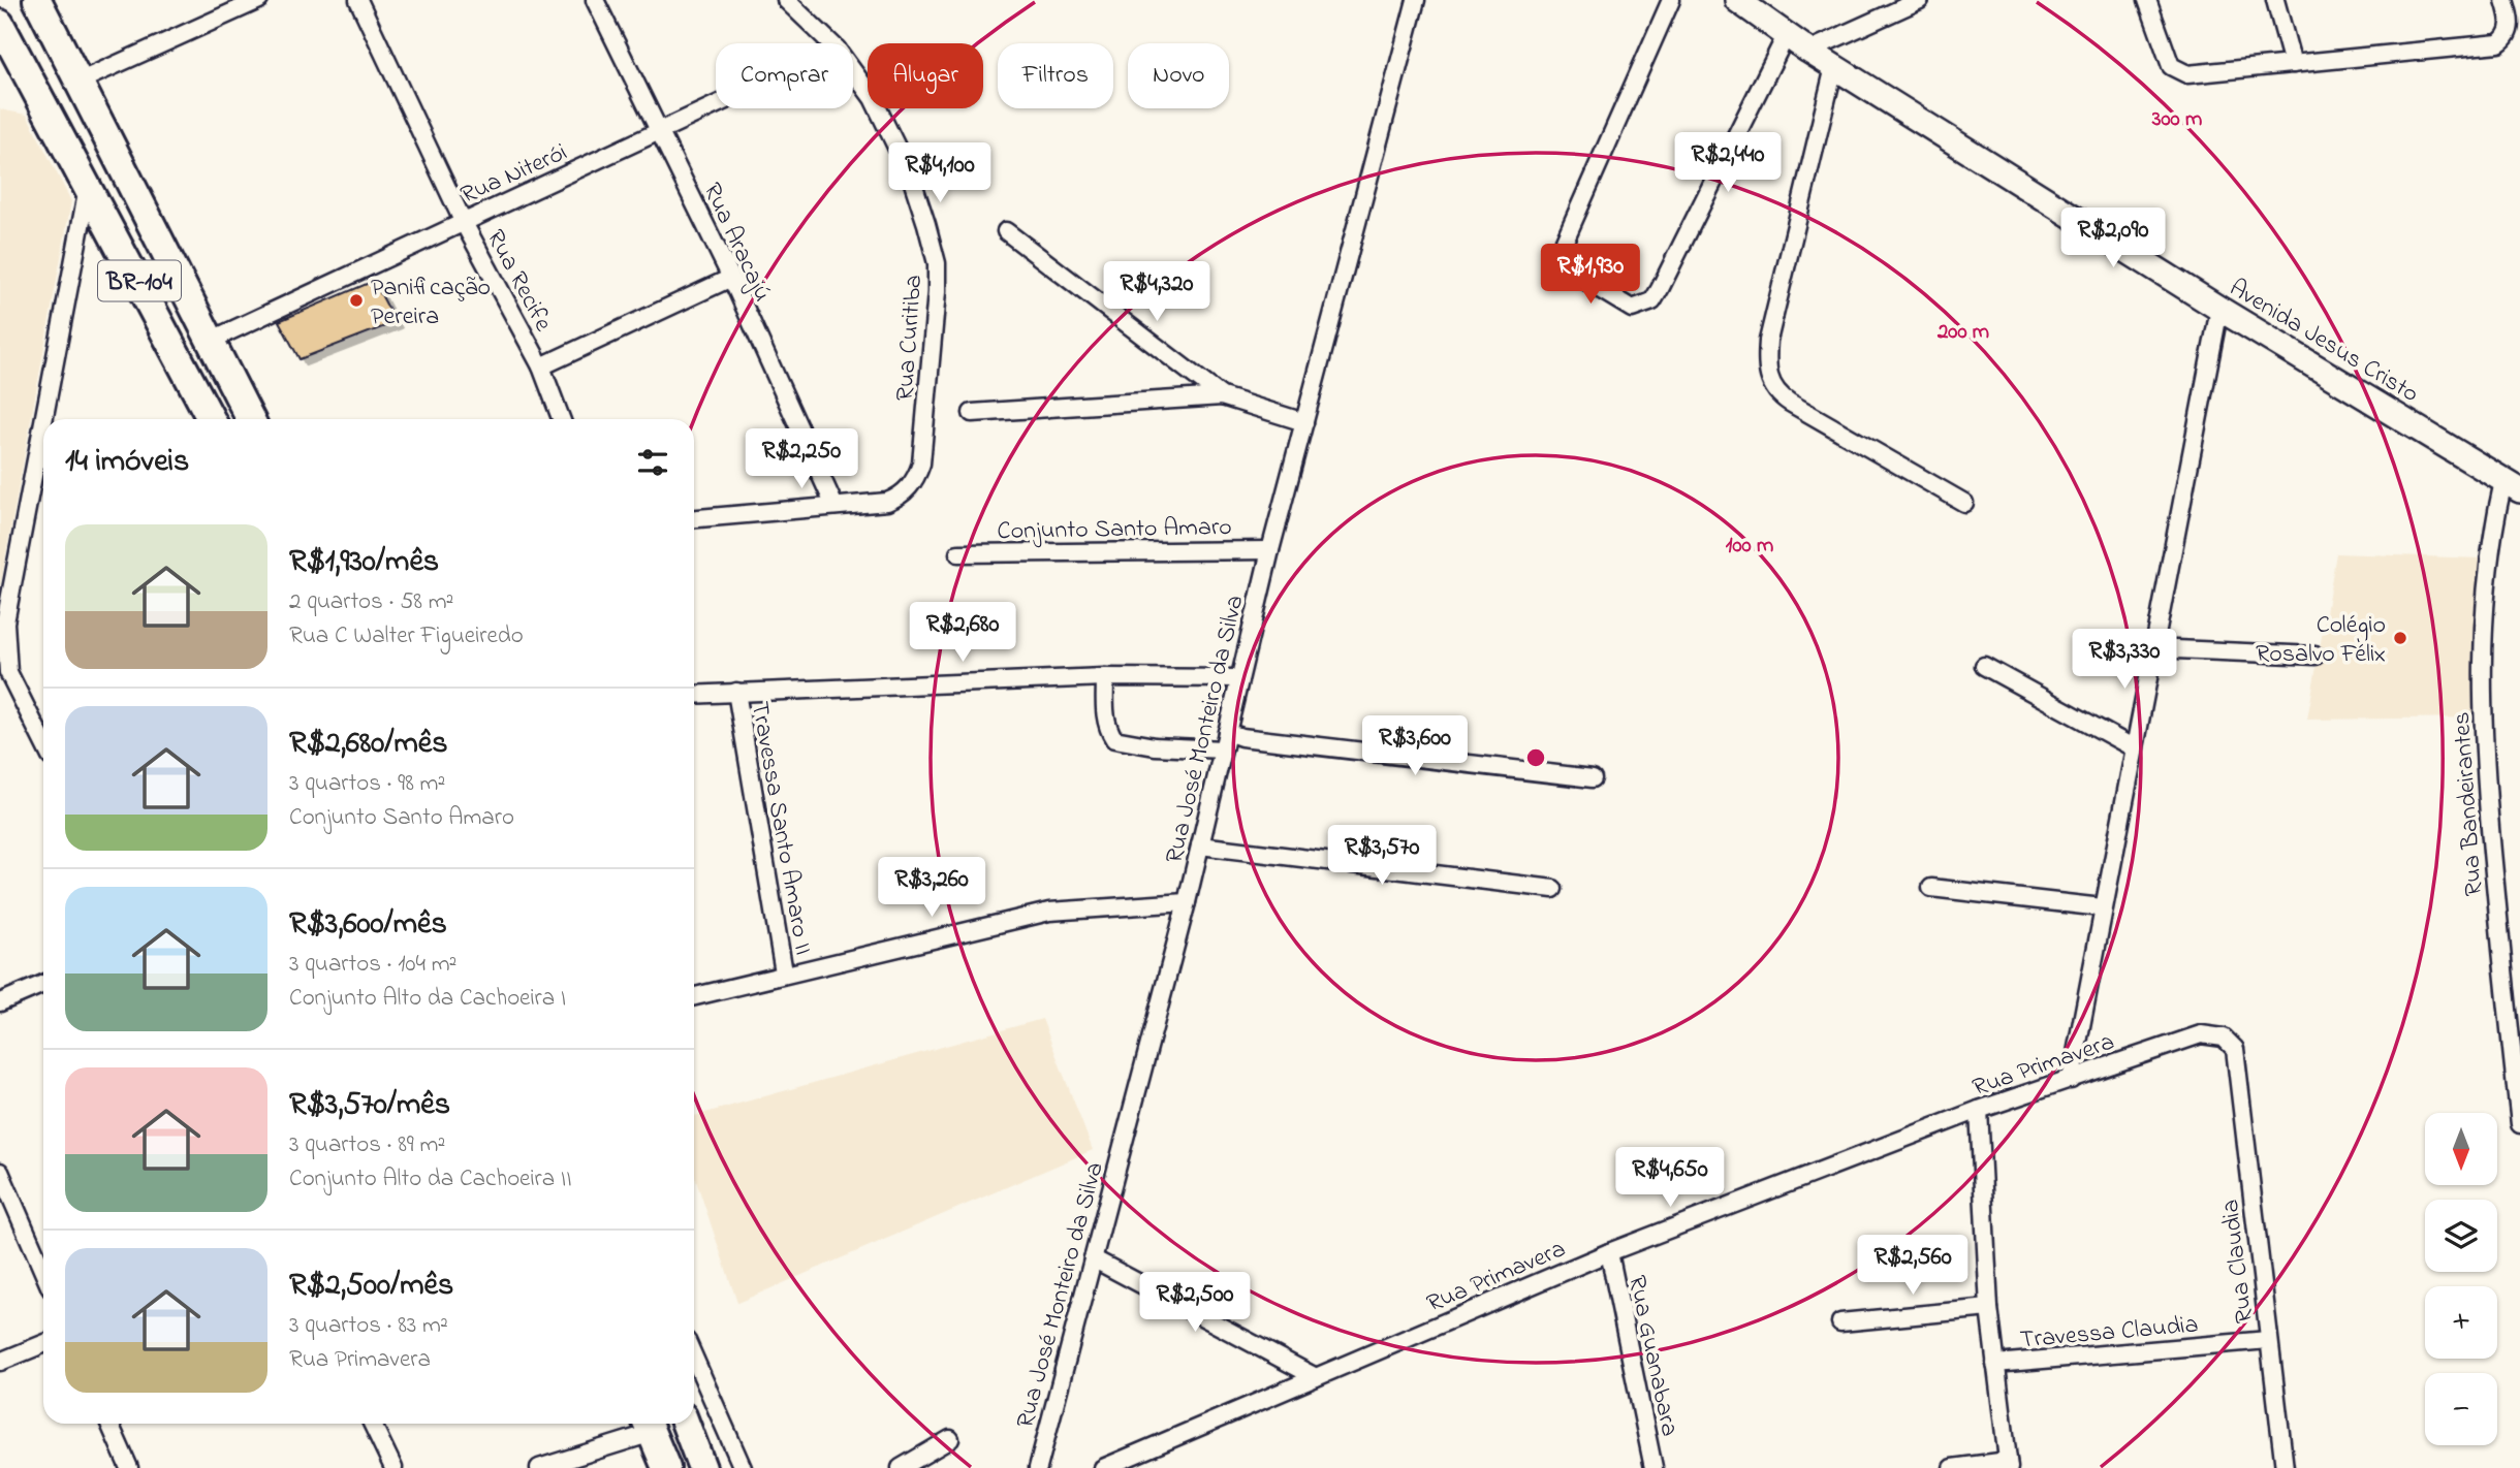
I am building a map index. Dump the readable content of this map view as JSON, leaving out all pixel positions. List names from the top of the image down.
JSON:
{
  "streets": {
    "highway": ["BR-104"],
    "main road": ["Avenida Jesus Cristo"],
    "street": [
      "Rua Niterói",
      "Rua Aracajú",
      "Rua Recife",
      "Rua Curitiba",
      "Conjunto Santo Amaro",
      "Rua José Monteiro da Silva",
      "Rua Bandeirantes",
      "Travessa Santo Amaro II",
      "Rua Primavera",
      "Rua Claudia",
      "Travessa Claudia",
      "Rua Guanabara"
    ]
  },
  "crossings": [
    ["Rua Niterói", "Rua Aracajú"],
    ["Rua Niterói", "Rua Recife"],
    ["Rua Niterói", "BR-104"],
    ["Rua Aracajú", "Rua Curitiba"],
    ["Avenida Jesus Cristo", "Rua Bandeirantes"],
    ["Conjunto Santo Amaro", "Rua José Monteiro da Silva"],
    ["Rua Primavera", "Rua Claudia"],
    ["Rua Primavera", "Rua Guanabara"],
    ["Rua Claudia", "Travessa Claudia"]
  ],
  "places": ["Panificação Pereira", "Colégio Rosalvo Félix"],
  "north": "bottom",
  "page": {
    "chip": [
      "Comprar",
      "Alugar",
      "Filtros",
      "Novo"
    ],
    "price": [
      "R$2,440",
      "R$4,100",
      "R$2,090",
      "R$1,930",
      "R$4,320",
      "R$2,250",
      "R$2,680",
      "R$3,330",
      "R$3,600",
      "R$3,570",
      "R$3,260",
      "R$4,650",
      "R$2,560",
      "R$2,500"
    ],
    "heading": "14 imóveis",
    "list": [
      {
        "name": "R$1,930/mês",
        "note": "2 quartos · 58 m² · Rua C Walter Figueiredo"
      },
      {
        "name": "R$2,680/mês",
        "note": "3 quartos · 98 m² · Conjunto Santo Amaro"
      },
      {
        "name": "R$3,600/mês",
        "note": "3 quartos · 104 m² · Conjunto Alto da Cachoeira I"
      },
      {
        "name": "R$3,570/mês",
        "note": "3 quartos · 89 m² · Conjunto Alto da Cachoeira II"
      },
      {
        "name": "R$2,500/mês",
        "note": "3 quartos · 83 m² · Rua Primavera"
      }
    ],
    "map_buttons": ["+", "−"]
  },
  "rings": ["300 m", "200 m", "100 m"]
}
